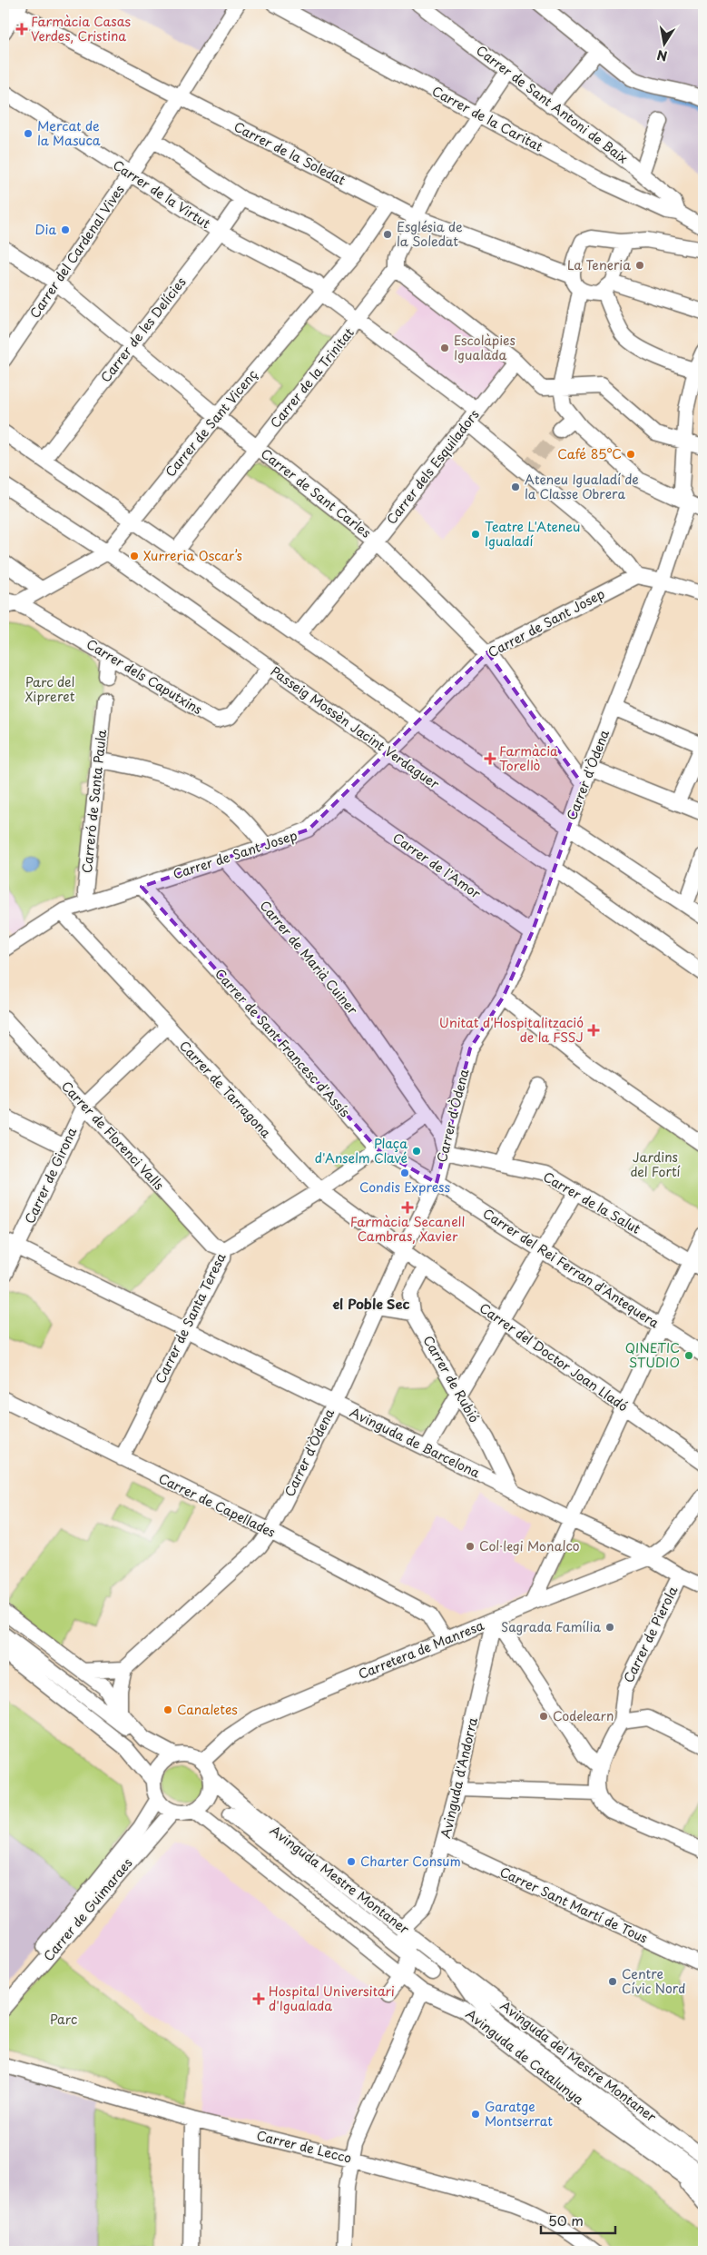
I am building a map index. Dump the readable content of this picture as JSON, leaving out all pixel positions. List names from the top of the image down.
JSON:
{
  "streets": {
    "street": [
      "Carrer de Sant Antoni de Baix",
      "Carrer de la Caritat",
      "Carrer de la Soledat",
      "Carrer de la Virtut",
      "Carrer del Cardenal Vives",
      "Carrer de les Delícies",
      "Carrer de la Trinitat",
      "Carrer de Sant Vicenç",
      "Carrer dels Esquiladors",
      "Carrer de Sant Carles",
      "Carrer de Sant Josep",
      "Carrer dels Caputxins",
      "Passeig Mossèn Jacint Verdaguer",
      "Carrer d'Òdena",
      "Carreró de Santa Paula",
      "Carrer de l'Amor",
      "Carrer de Marià Cuiner",
      "Carrer de Sant Francesc d'Assís",
      "Carrer de Tarragona",
      "Carrer de Florenci Valls",
      "Carrer de Girona",
      "Carrer de la Salut",
      "Carrer del Rei Ferran d'Antequera",
      "Carrer de Santa Teresa",
      "Carrer del Doctor Joan Lladó",
      "Carrer de Rubió",
      "Avinguda de Barcelona",
      "Carrer de Capellades",
      "Carrer de Pierola",
      "Carretera de Manresa",
      "Avinguda d'Andorra",
      "Avinguda Mestre Montaner",
      "Carrer Sant Martí de Tous",
      "Carrer de Guimaraes",
      "Avinguda de Catalunya",
      "Avinguda del Mestre Montaner",
      "Carrer de Lecco"
    ]
  },
  "crossings": [
    ["Carrer de Sant Antoni de Baix", "Carrer de la Caritat"],
    ["Carrer de Sant Antoni de Baix", "Carrer de la Trinitat"],
    ["Carrer de la Caritat", "Carrer de la Trinitat"],
    ["Carrer de la Soledat", "Carrer del Cardenal Vives"],
    ["Carrer de la Soledat", "Carrer de la Trinitat"],
    ["Carrer de la Soledat", "Carrer de Sant Vicenç"],
    ["Carrer de la Virtut", "Carrer del Cardenal Vives"],
    ["Carrer de la Virtut", "Carrer de les Delícies"],
    ["Carrer de la Virtut", "Carrer de la Trinitat"],
    ["Carrer de la Virtut", "Carrer de Sant Vicenç"],
    ["Carrer de la Virtut", "Carrer dels Esquiladors"],
    ["Carrer del Cardenal Vives", "Carrer de Sant Carles"],
    ["Carrer de les Delícies", "Carrer de Sant Carles"],
    ["Carrer de la Trinitat", "Carrer de Sant Carles"],
    ["Carrer de Sant Vicenç", "Carrer de Sant Carles"],
    ["Carrer de Sant Vicenç", "Carrer dels Caputxins"],
    ["Carrer de Sant Vicenç", "Passeig Mossèn Jacint Verdaguer"],
    ["Carrer dels Esquiladors", "Carrer de Sant Carles"],
    ["Carrer de Sant Carles", "Carrer de Sant Josep"],
    ["Carrer de Sant Carles", "Carrer d'Òdena"],
    ["Carrer de Sant Josep", "Passeig Mossèn Jacint Verdaguer"],
    ["Carrer de Sant Josep", "Carreró de Santa Paula"],
    ["Carrer de Sant Josep", "Carrer de l'Amor"],
    ["Carrer de Sant Josep", "Carrer de Marià Cuiner"],
    ["Carrer de Sant Josep", "Carrer de Sant Francesc d'Assís"],
    ["Carrer de Sant Josep", "Carrer de Tarragona"],
    ["Carrer dels Caputxins", "Passeig Mossèn Jacint Verdaguer"],
    ["Passeig Mossèn Jacint Verdaguer", "Carrer d'Òdena"],
    ["Carrer d'Òdena", "Carrer de l'Amor"],
    ["Carrer d'Òdena", "Carrer de Marià Cuiner"],
    ["Carrer d'Òdena", "Carrer de Sant Francesc d'Assís"],
    ["Carrer d'Òdena", "Carrer de Tarragona"],
    ["Carrer d'Òdena", "Carrer de la Salut"],
    ["Carrer d'Òdena", "Carrer del Rei Ferran d'Antequera"],
    ["Carrer d'Òdena", "Carrer del Doctor Joan Lladó"],
    ["Carrer d'Òdena", "Avinguda de Barcelona"],
    ["Carrer d'Òdena", "Carrer de Capellades"],
    ["Carrer de Marià Cuiner", "Carrer de la Salut"],
    ["Carrer de Marià Cuiner", "Carrer de Santa Teresa"],
    ["Carrer de Sant Francesc d'Assís", "Carrer del Rei Ferran d'Antequera"],
    ["Carrer de Sant Francesc d'Assís", "Carrer de Santa Teresa"],
    ["Carrer de Tarragona", "Carrer de Girona"],
    ["Carrer de Tarragona", "Carrer de Santa Teresa"],
    ["Carrer de Tarragona", "Carrer del Doctor Joan Lladó"],
    ["Carrer de Florenci Valls", "Carrer de Girona"],
    ["Carrer de Florenci Valls", "Carrer de Santa Teresa"],
    ["Carrer de Girona", "Avinguda de Barcelona"],
    ["Carrer de Santa Teresa", "Avinguda de Barcelona"],
    ["Carrer de Santa Teresa", "Carrer de Capellades"],
    ["Carrer del Doctor Joan Lladó", "Carrer de Rubió"],
    ["Carrer de Rubió", "Avinguda de Barcelona"],
    ["Avinguda de Barcelona", "Carrer de Pierola"],
    ["Avinguda de Barcelona", "Carretera de Manresa"],
    ["Carretera de Manresa", "Avinguda d'Andorra"],
    ["Carretera de Manresa", "Avinguda Mestre Montaner"],
    ["Carretera de Manresa", "Carrer de Guimaraes"],
    ["Carretera de Manresa", "Avinguda de Catalunya"],
    ["Avinguda d'Andorra", "Avinguda Mestre Montaner"],
    ["Avinguda d'Andorra", "Carrer Sant Martí de Tous"],
    ["Avinguda Mestre Montaner", "Carrer de Guimaraes"],
    ["Avinguda Mestre Montaner", "Avinguda de Catalunya"],
    ["Avinguda Mestre Montaner", "Avinguda del Mestre Montaner"],
    ["Carrer de Guimaraes", "Avinguda de Catalunya"]
  ],
  "districts": ["el Poble Sec"],
  "parks": ["Parc del Xipreret", "Jardins del Fortí", "Parc"],
  "places": {
    "health": [
      "Farmàcia Casas Verdes, Cristina",
      "Farmàcia Torellò",
      "Unitat d'Hospitalització de la FSSJ",
      "Farmàcia Secanell Cambras, Xavier",
      "Hospital Universitari d'Igualada"
    ],
    "other": [
      "Mercat de la Masuca",
      "Dia",
      "Església de la Soledat",
      "La Teneria",
      "Escolàpies Igualada",
      "Café 85°C",
      "Ateneu Igualadí de la Classe Obrera",
      "Teatre L'Ateneu Igualadí",
      "Xurreria Oscar’s",
      "Plaça d'Anselm Clavé",
      "Condis Express",
      "QINETIC STUDIO",
      "Col·legi Monalco",
      "Sagrada Família",
      "Canaletes",
      "Codelearn",
      "Charter Consum",
      "Centre Cívic Nord",
      "Garatge Montserrat"
    ]
  },
  "scale_bar": "50 m",
  "north": "bottom"
}
